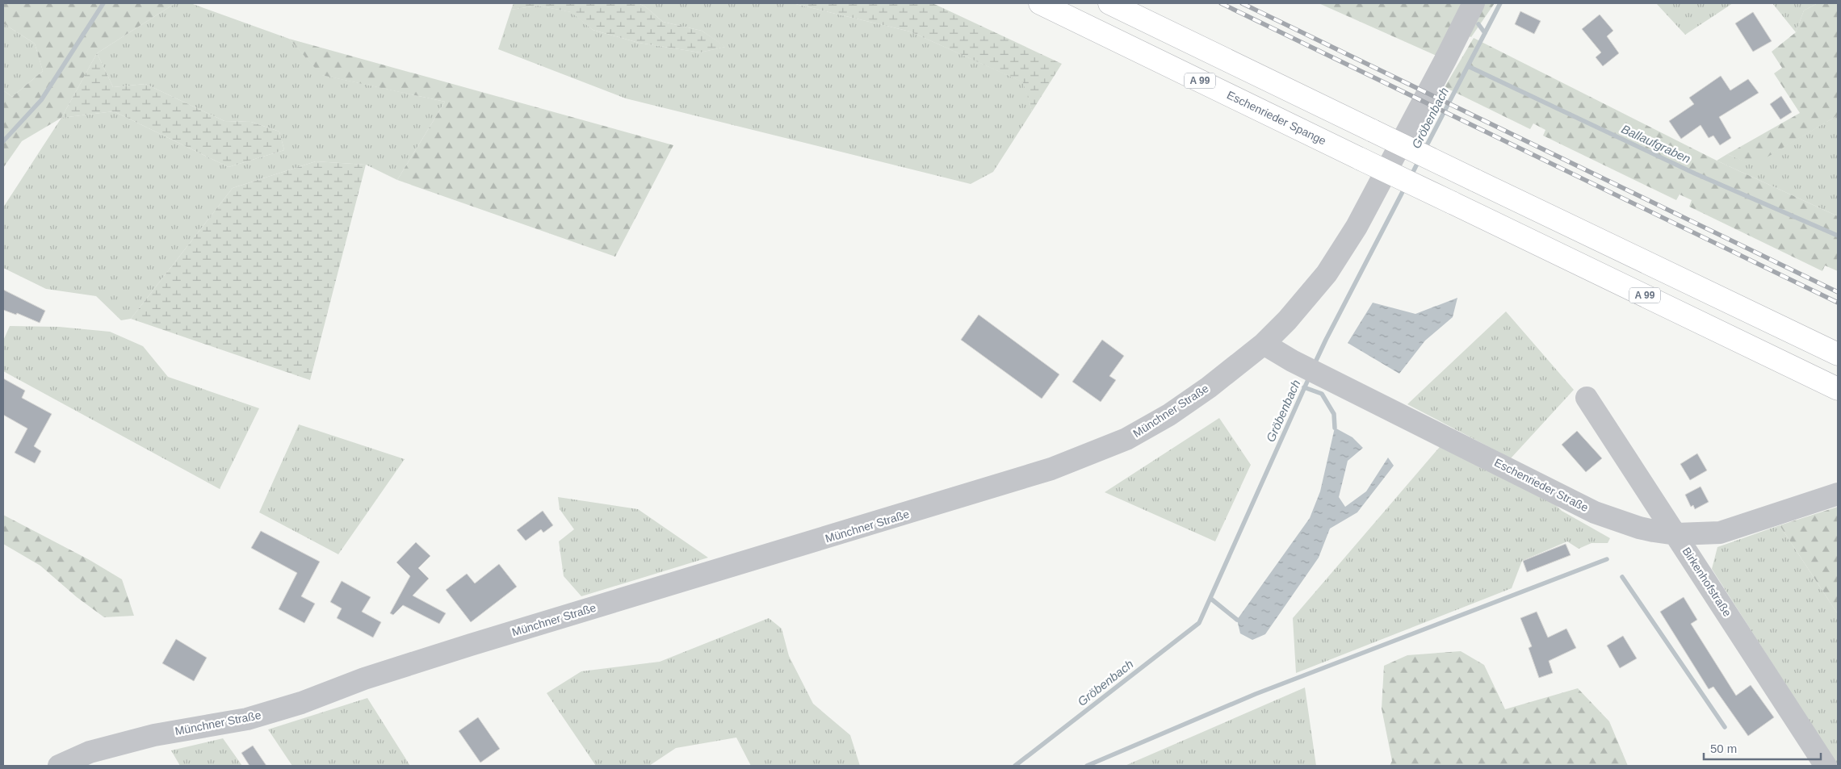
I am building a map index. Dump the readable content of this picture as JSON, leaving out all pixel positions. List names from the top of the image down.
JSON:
{
  "streets": {
    "highway": ["A 99", "Eschenrieder Spange"],
    "street": ["Münchner Straße", "Eschenrieder Straße", "Birkenhofstraße"]
  },
  "crossings": [
    ["Münchner Straße", "Eschenrieder Straße"],
    ["Eschenrieder Straße", "Birkenhofstraße"]
  ],
  "water": ["Gröbenbach", "Ballaufgraben"],
  "scale_bar": "50 m"
}
